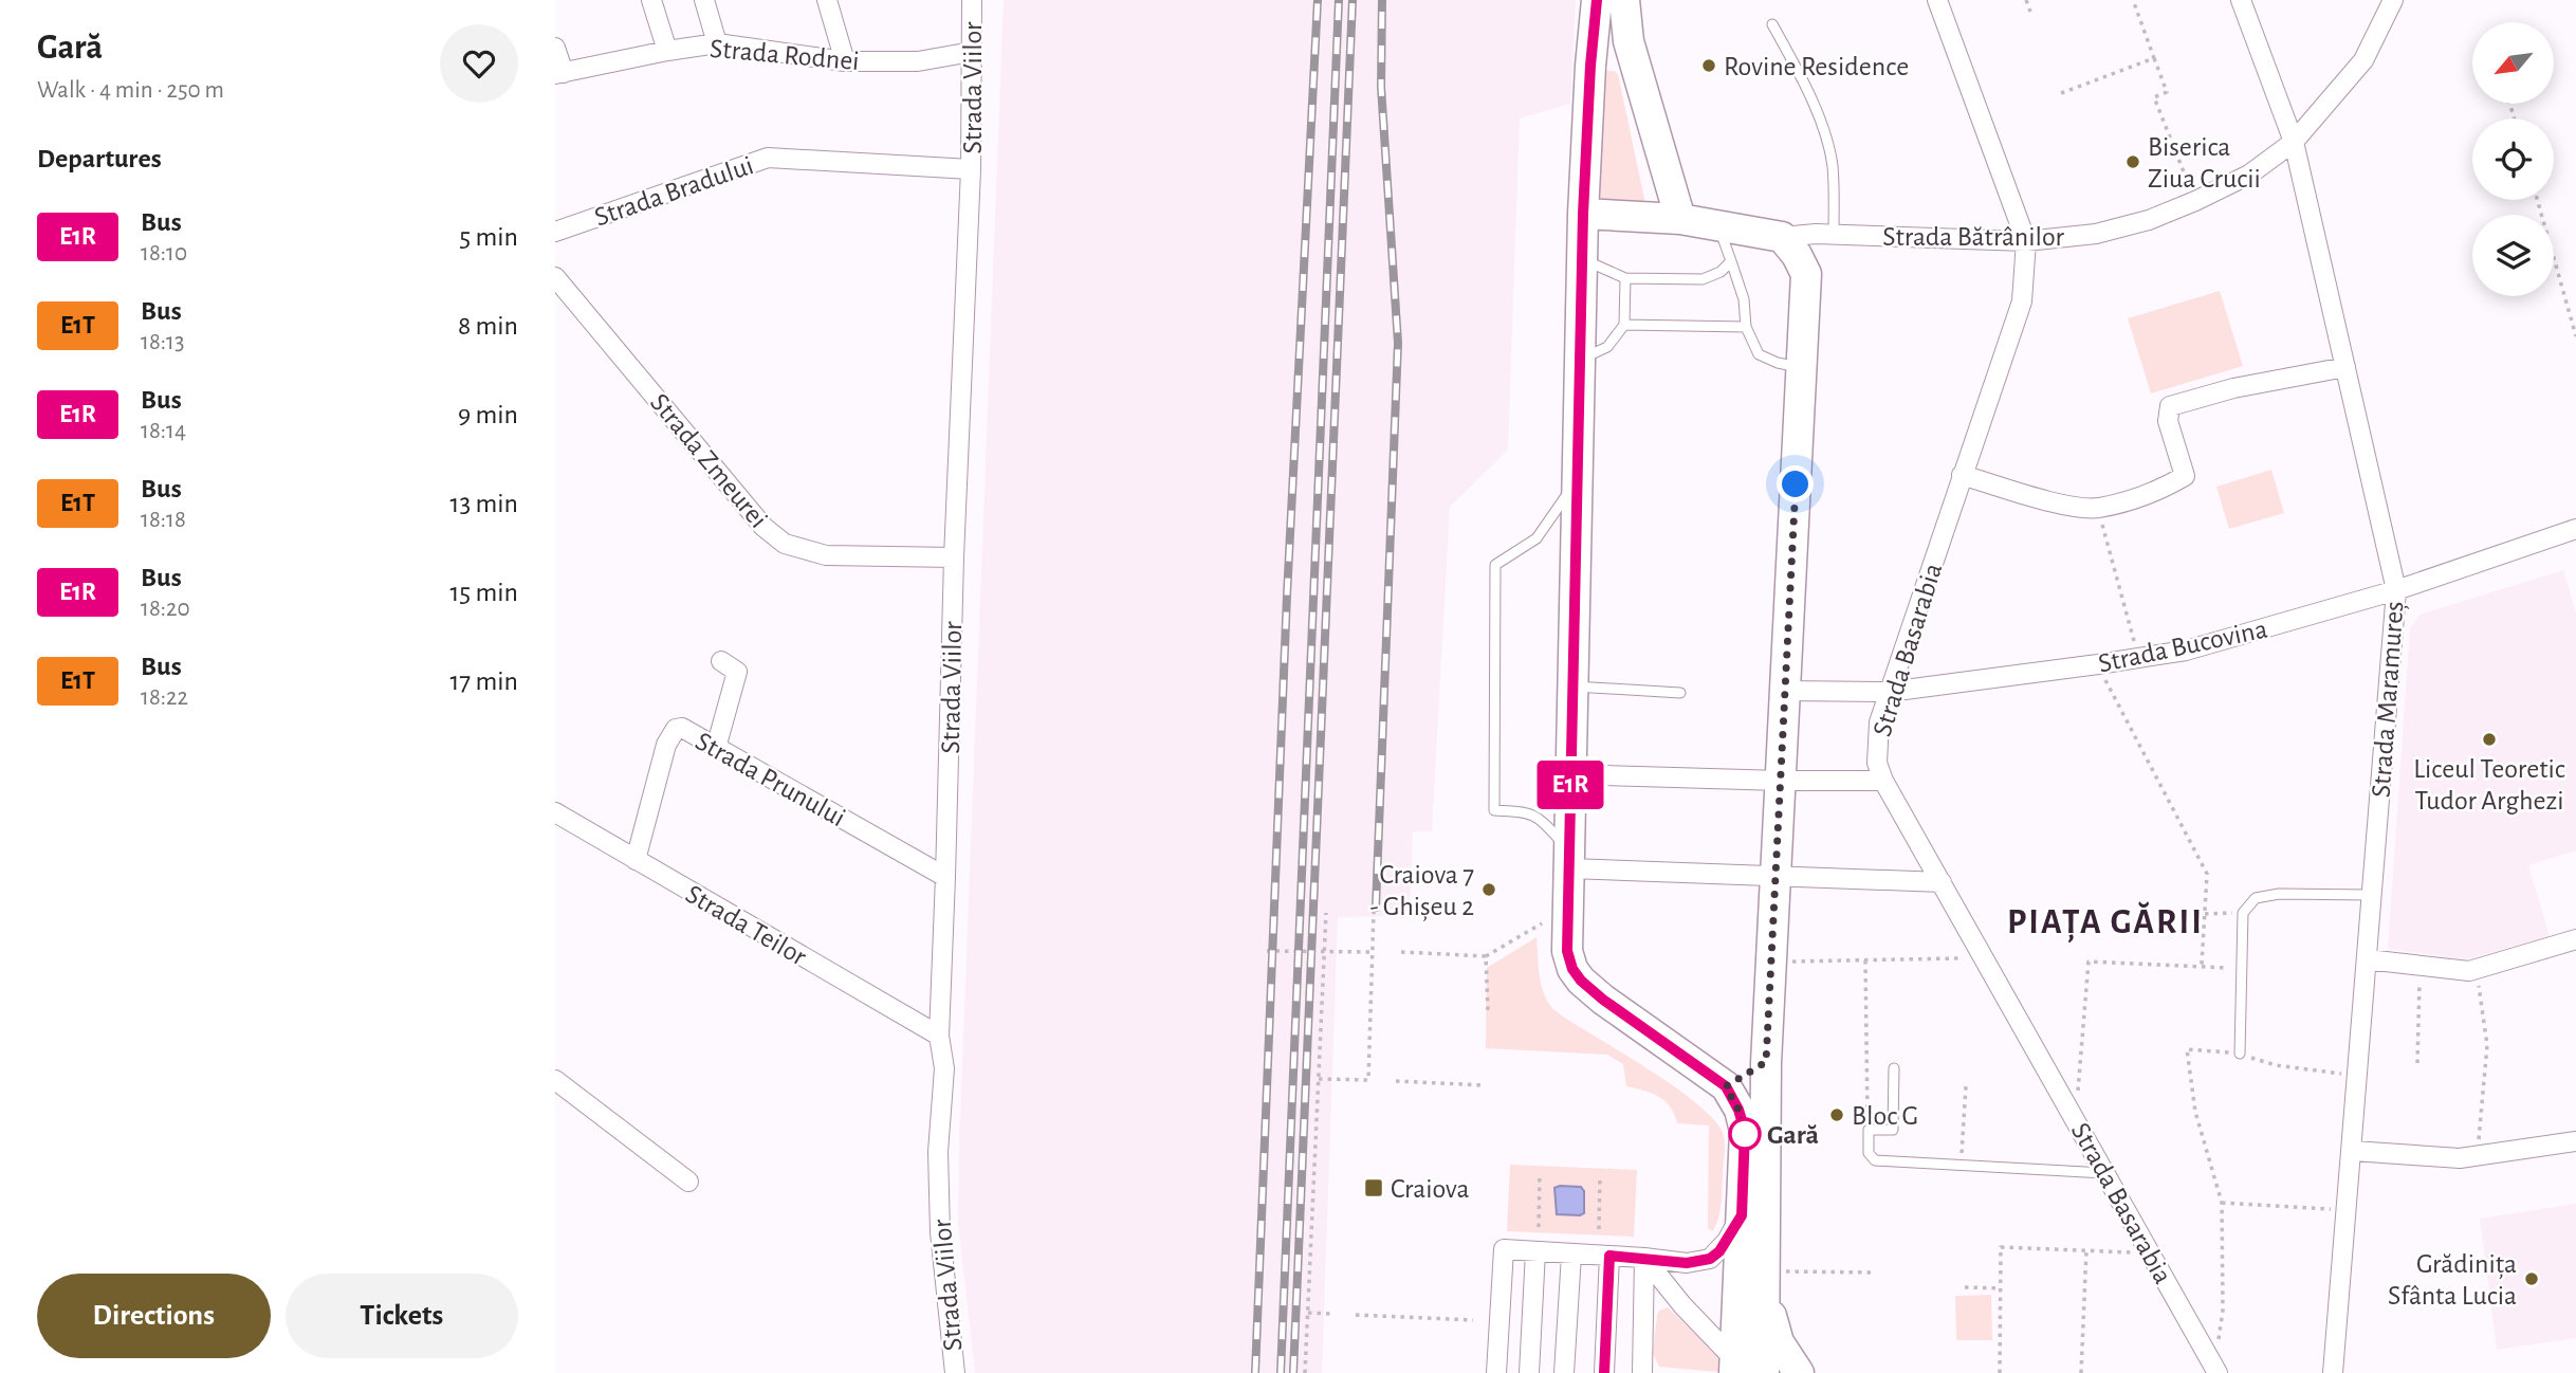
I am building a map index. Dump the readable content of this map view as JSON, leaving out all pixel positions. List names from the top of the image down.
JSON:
{
  "streets": {
    "main road": ["Strada Bătrânilor"],
    "street": [
      "Strada Rodnei",
      "Strada Viilor",
      "Strada Bradului",
      "Strada Zmeurei",
      "Strada Bucovina",
      "Strada Basarabia",
      "Strada Maramureș",
      "Strada Prunului",
      "Strada Teilor"
    ]
  },
  "crossings": [
    ["Strada Rodnei", "Strada Viilor"],
    ["Strada Viilor", "Strada Bradului"],
    ["Strada Viilor", "Strada Zmeurei"],
    ["Strada Viilor", "Strada Prunului"],
    ["Strada Viilor", "Strada Teilor"],
    ["Strada Bătrânilor", "Strada Basarabia"],
    ["Strada Bătrânilor", "Strada Maramureș"],
    ["Strada Bucovina", "Strada Basarabia"],
    ["Strada Bucovina", "Strada Maramureș"],
    ["Strada Prunului", "Strada Teilor"]
  ],
  "districts": ["PIAȚA GĂRII"],
  "places": {
    "other": [
      "Rovine Residence",
      "Biserica Ziua Crucii",
      "Liceul Teoretic Tudor Arghezi",
      "Craiova 7 - Ghișeu 2",
      "Bloc G",
      "Gară",
      "Grădinița Sfânta Lucia"
    ],
    "transit": ["Craiova"]
  },
  "lines": ["bus line E1R"],
  "north": "bottom left",
  "page": {
    "heading": [
      ["Gară", "Walk · 4 min · 250 m"],
      "Departures"
    ],
    "on_map": "E1R",
    "list": [
      {
        "mark": "E1R",
        "name": "Bus",
        "note": "18:10",
        "value": "5 min"
      },
      {
        "mark": "E1T",
        "name": "Bus",
        "note": "18:13",
        "value": "8 min"
      },
      {
        "mark": "E1R",
        "name": "Bus",
        "note": "18:14",
        "value": "9 min"
      },
      {
        "mark": "E1T",
        "name": "Bus",
        "note": "18:18",
        "value": "13 min"
      },
      {
        "mark": "E1R",
        "name": "Bus",
        "note": "18:20",
        "value": "15 min"
      },
      {
        "mark": "E1T",
        "name": "Bus",
        "note": "18:22",
        "value": "17 min"
      }
    ],
    "buttons": ["Directions", "Tickets"]
  }
}
